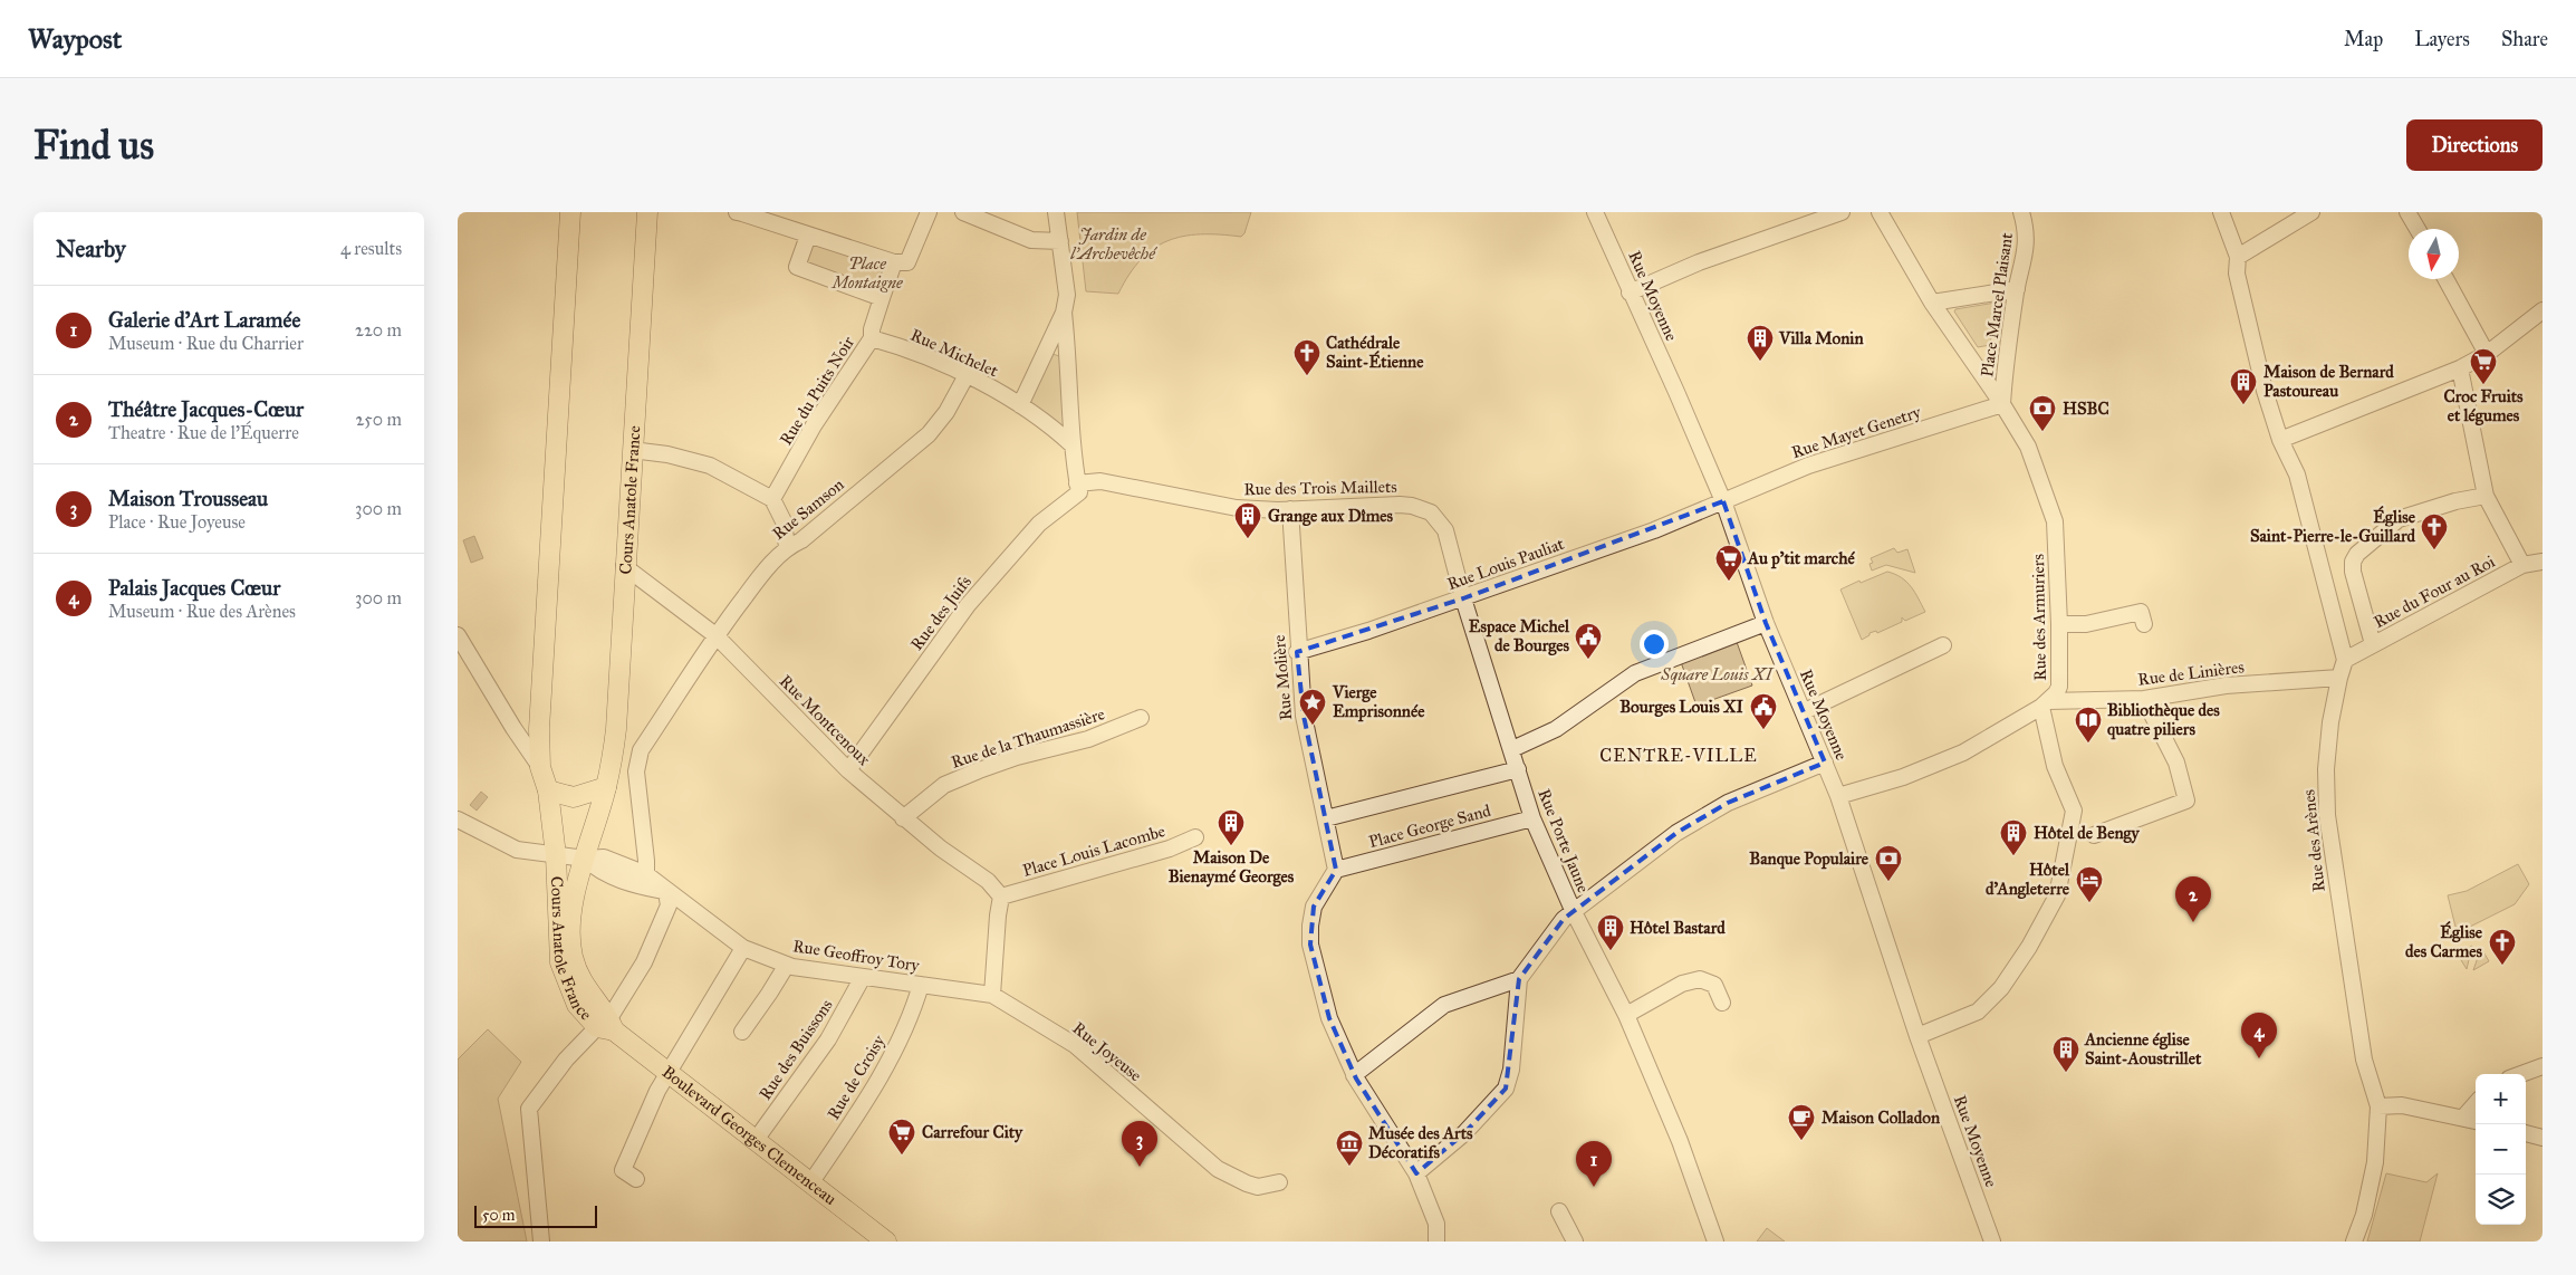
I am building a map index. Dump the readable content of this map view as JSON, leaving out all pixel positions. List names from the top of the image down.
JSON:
{
  "streets": {
    "main road": ["Cours Anatole France", "Boulevard Georges Clemenceau"],
    "street": [
      "Rue Moyenne",
      "Place Marcel Plaisant",
      "Rue Michelet",
      "Rue du Puits Noir",
      "Rue Mayet Genetry",
      "Rue des Trois Maillets",
      "Rue Samson",
      "Rue Louis Pauliat",
      "Rue du Four au Roi",
      "Rue des Juifs",
      "Rue des Armuriers",
      "Rue de Linières",
      "Rue Molière",
      "Rue Montcenoux",
      "Rue de la Thaumassière",
      "Place George Sand",
      "Rue Porte Jaune",
      "Rue des Arènes",
      "Place Louis Lacombe",
      "Rue Geoffroy Tory",
      "Rue des Buissons",
      "Rue Joyeuse",
      "Rue de Croisy"
    ]
  },
  "crossings": [
    ["Rue Moyenne", "Rue Mayet Genetry"],
    ["Rue Moyenne", "Rue Louis Pauliat"],
    ["Place Marcel Plaisant", "Rue Mayet Genetry"],
    ["Place Marcel Plaisant", "Rue des Armuriers"],
    ["Rue Michelet", "Rue du Puits Noir"],
    ["Rue Michelet", "Rue Samson"],
    ["Rue Mayet Genetry", "Rue Louis Pauliat"],
    ["Rue Mayet Genetry", "Rue des Armuriers"],
    ["Rue des Trois Maillets", "Rue des Juifs"],
    ["Rue des Trois Maillets", "Rue Molière"],
    ["Rue des Trois Maillets", "Rue Porte Jaune"],
    ["Cours Anatole France", "Rue Montcenoux"],
    ["Cours Anatole France", "Rue Geoffroy Tory"],
    ["Cours Anatole France", "Boulevard Georges Clemenceau"],
    ["Rue Samson", "Rue Montcenoux"],
    ["Rue Samson", "Rue Geoffroy Tory"],
    ["Rue Louis Pauliat", "Rue Molière"],
    ["Rue Louis Pauliat", "Rue Porte Jaune"],
    ["Rue du Four au Roi", "Rue des Arènes"],
    ["Rue des Juifs", "Rue Montcenoux"],
    ["Rue des Armuriers", "Rue de Linières"],
    ["Rue de Linières", "Rue des Arènes"],
    ["Rue Molière", "Place George Sand"],
    ["Rue Montcenoux", "Rue de la Thaumassière"],
    ["Rue Montcenoux", "Place Louis Lacombe"],
    ["Place George Sand", "Rue Porte Jaune"],
    ["Rue Geoffroy Tory", "Rue des Buissons"],
    ["Rue Geoffroy Tory", "Rue Joyeuse"],
    ["Rue Geoffroy Tory", "Rue de Croisy"],
    ["Rue des Buissons", "Boulevard Georges Clemenceau"],
    ["Rue de Croisy", "Boulevard Georges Clemenceau"]
  ],
  "districts": ["CENTRE-VILLE"],
  "parks": ["Jardin de l'Archevêché", "Place Montaigne", "Square Louis XI"],
  "places": {
    "building": [
      "Villa Monin",
      "Maison de Bernard Pastoureau",
      "Grange aux Dîmes",
      "Maison De Bienaymé Georges",
      "Hôtel de Bengy",
      "Hôtel Bastard",
      "Ancienne église Saint-Aoustrillet"
    ],
    "church": ["Cathédrale Saint-Étienne", "Église Saint-Pierre-le-Guillard", "Église des Carmes"],
    "supermarket": ["Croc Fruits et légumes", "Au p'tit marché", "Carrefour City"],
    "bank": ["HSBC", "Banque Populaire"],
    "public building": ["Espace Michel de Bourges", "Bourges Louis XI"],
    "place": ["Vierge Emprisonnée"],
    "library": ["Bibliothèque des quatre piliers"],
    "hotel": ["Hôtel d'Angleterre"],
    "cafe": ["Maison Colladon"],
    "museum": ["Musée des Arts Décoratifs"]
  },
  "scale_bar": "50 m",
  "north": "bottom",
  "page": {
    "header": "Waypost",
    "nav": ["Map", "Layers", "Share"],
    "buttons": "Directions",
    "title": "Find us",
    "heading": ["Nearby", "4 results"],
    "list": [
      {
        "mark": "1",
        "name": "Galerie d'Art Laramée",
        "note": "Museum · Rue du Charrier",
        "value": "220 m"
      },
      {
        "mark": "2",
        "name": "Théâtre Jacques-Cœur",
        "note": "Theatre · Rue de l'Équerre",
        "value": "250 m"
      },
      {
        "mark": "3",
        "name": "Maison Trousseau",
        "note": "Place · Rue Joyeuse",
        "value": "300 m"
      },
      {
        "mark": "4",
        "name": "Palais Jacques Cœur",
        "note": "Museum · Rue des Arènes",
        "value": "300 m"
      }
    ],
    "pins": [
      "2",
      "4",
      "3",
      "1"
    ],
    "map_buttons": ["+", "−"],
    "scale": "50 m"
  }
}
